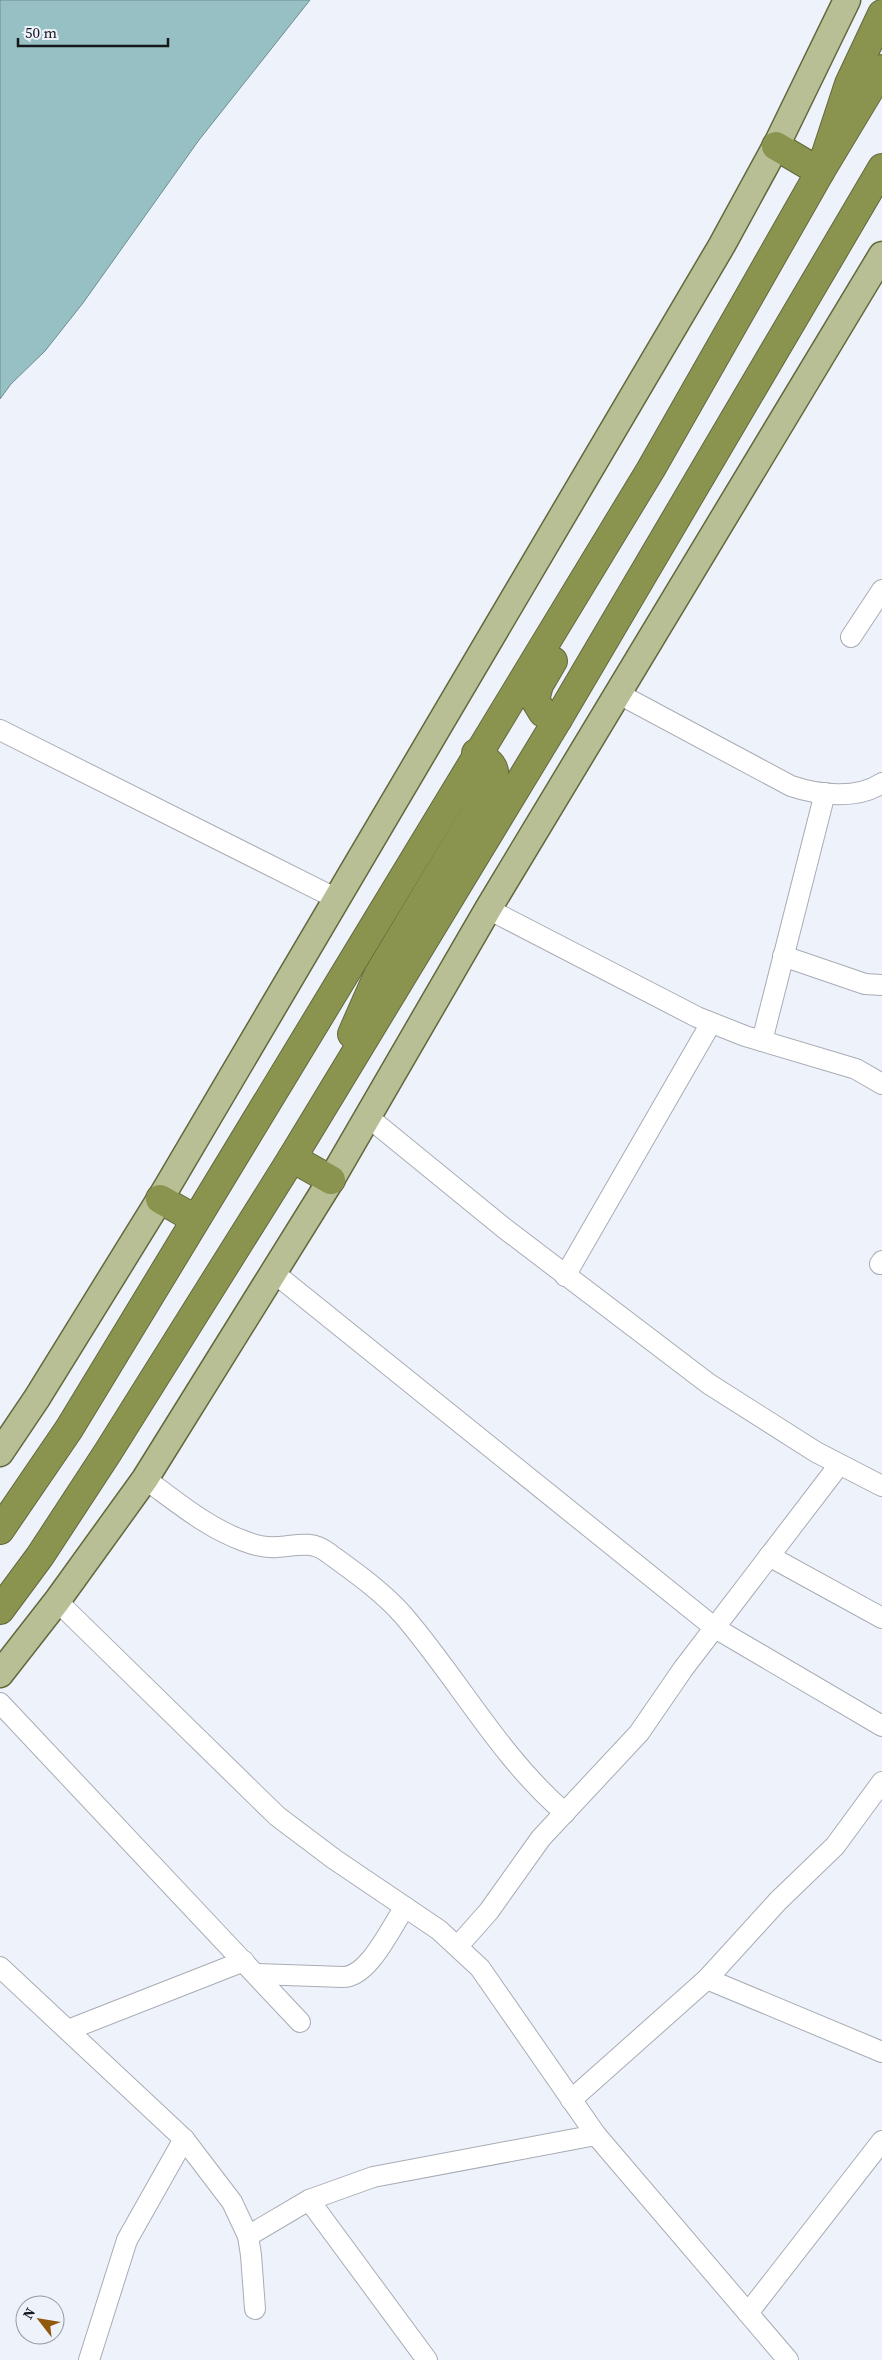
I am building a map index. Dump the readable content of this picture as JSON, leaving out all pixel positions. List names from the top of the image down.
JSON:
{
  "scale_bar": "50 m",
  "north": "top left"
}
